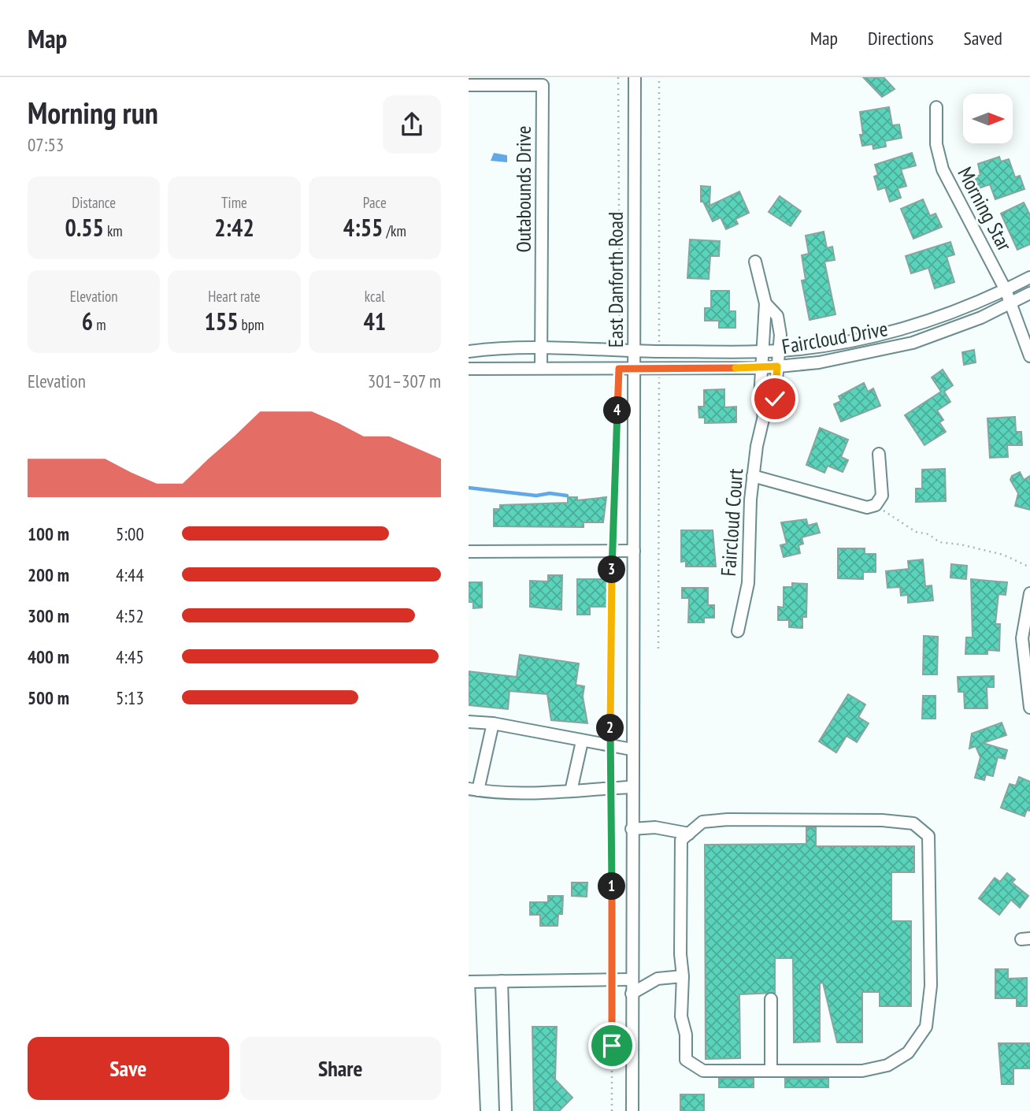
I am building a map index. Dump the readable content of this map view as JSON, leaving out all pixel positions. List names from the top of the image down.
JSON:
{
  "streets": {
    "street": [
      "Outabounds Drive",
      "Morning Star",
      "East Danforth Road",
      "Faircloud Drive",
      "Faircloud Court"
    ]
  },
  "crossings": [
    ["Outabounds Drive", "Faircloud Drive"],
    ["Morning Star", "Faircloud Drive"],
    ["East Danforth Road", "Faircloud Drive"],
    ["Faircloud Drive", "Faircloud Court"]
  ],
  "north": "right",
  "page": {
    "header": "Map",
    "nav": ["Map", "Directions", "Saved"],
    "heading": ["Morning run", "07:53"],
    "stats": [
      ["Distance", "0.55 km"],
      ["Time", "2:42"],
      ["Pace", "4:55 /km"],
      ["Elevation", "6 m"],
      ["Heart rate", "155 bpm"],
      ["kcal", "41"]
    ],
    "chart": ["Elevation", "301–307 m"],
    "pins": [
      "4",
      "3",
      "2",
      "1"
    ],
    "list": [
      {
        "name": "100 m",
        "note": "5:00"
      },
      {
        "name": "200 m",
        "note": "4:44"
      },
      {
        "name": "300 m",
        "note": "4:52"
      },
      {
        "name": "400 m",
        "note": "4:45"
      },
      {
        "name": "500 m",
        "note": "5:13"
      }
    ],
    "buttons": ["Save", "Share"]
  }
}
